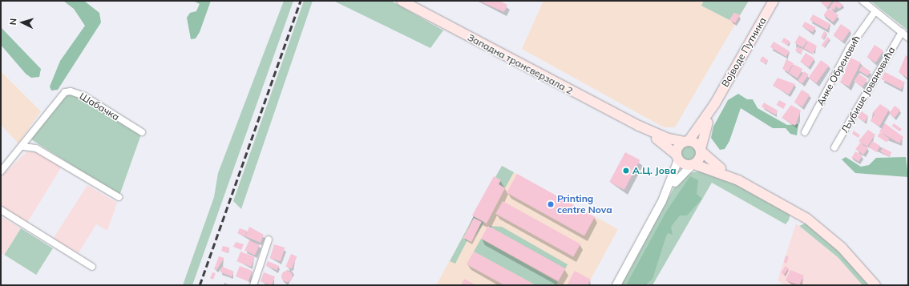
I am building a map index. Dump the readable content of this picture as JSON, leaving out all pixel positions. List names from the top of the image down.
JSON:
{
  "streets": {
    "main road": ["Војводе Путника", "Западна трансверзала 2"],
    "street": ["Анке Обреновић", "Љубише Јовановића", "Шабачка"]
  },
  "crossings": [
    ["Војводе Путника", "Западна трансверзала 2"]
  ],
  "places": ["А.Ц. Јова", "Printing centre Nova"],
  "north": "left"
}
